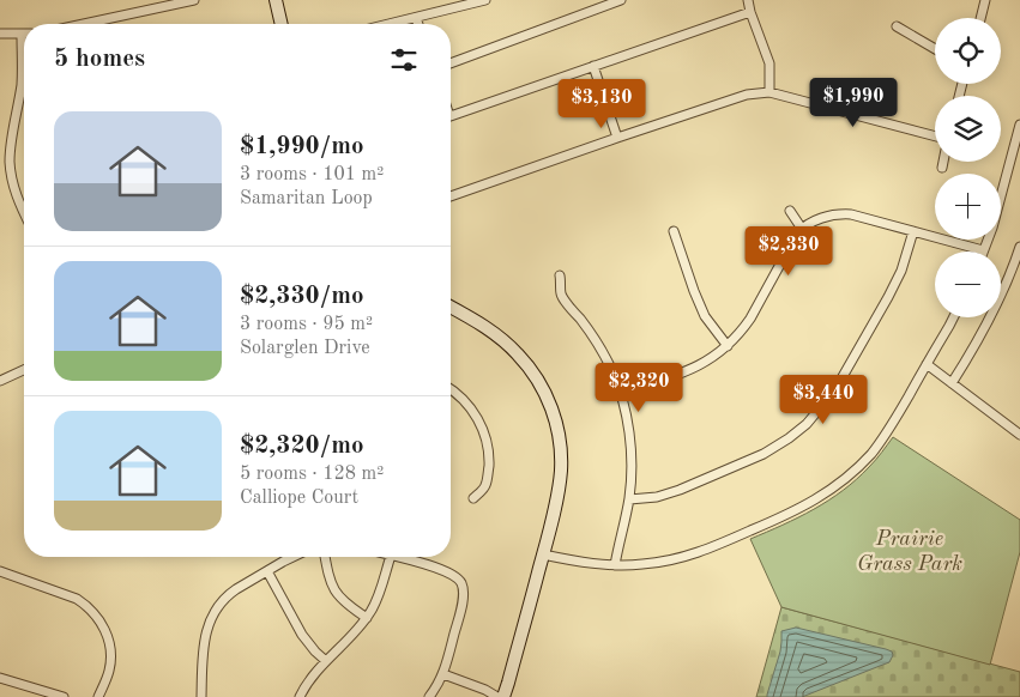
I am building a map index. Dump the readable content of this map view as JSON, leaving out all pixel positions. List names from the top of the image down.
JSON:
{
  "parks": ["Prairie Grass Park"],
  "page": {
    "map_buttons": ["+", "−"],
    "heading": "5 homes",
    "price": [
      "$1,990",
      "$3,130",
      "$2,330",
      "$2,320",
      "$3,440"
    ],
    "list": [
      {
        "name": "$1,990/mo",
        "note": "3 rooms · 101 m² · Samaritan Loop"
      },
      {
        "name": "$2,330/mo",
        "note": "3 rooms · 95 m² · Solarglen Drive"
      },
      {
        "name": "$2,320/mo",
        "note": "5 rooms · 128 m² · Calliope Court"
      }
    ]
  }
}
